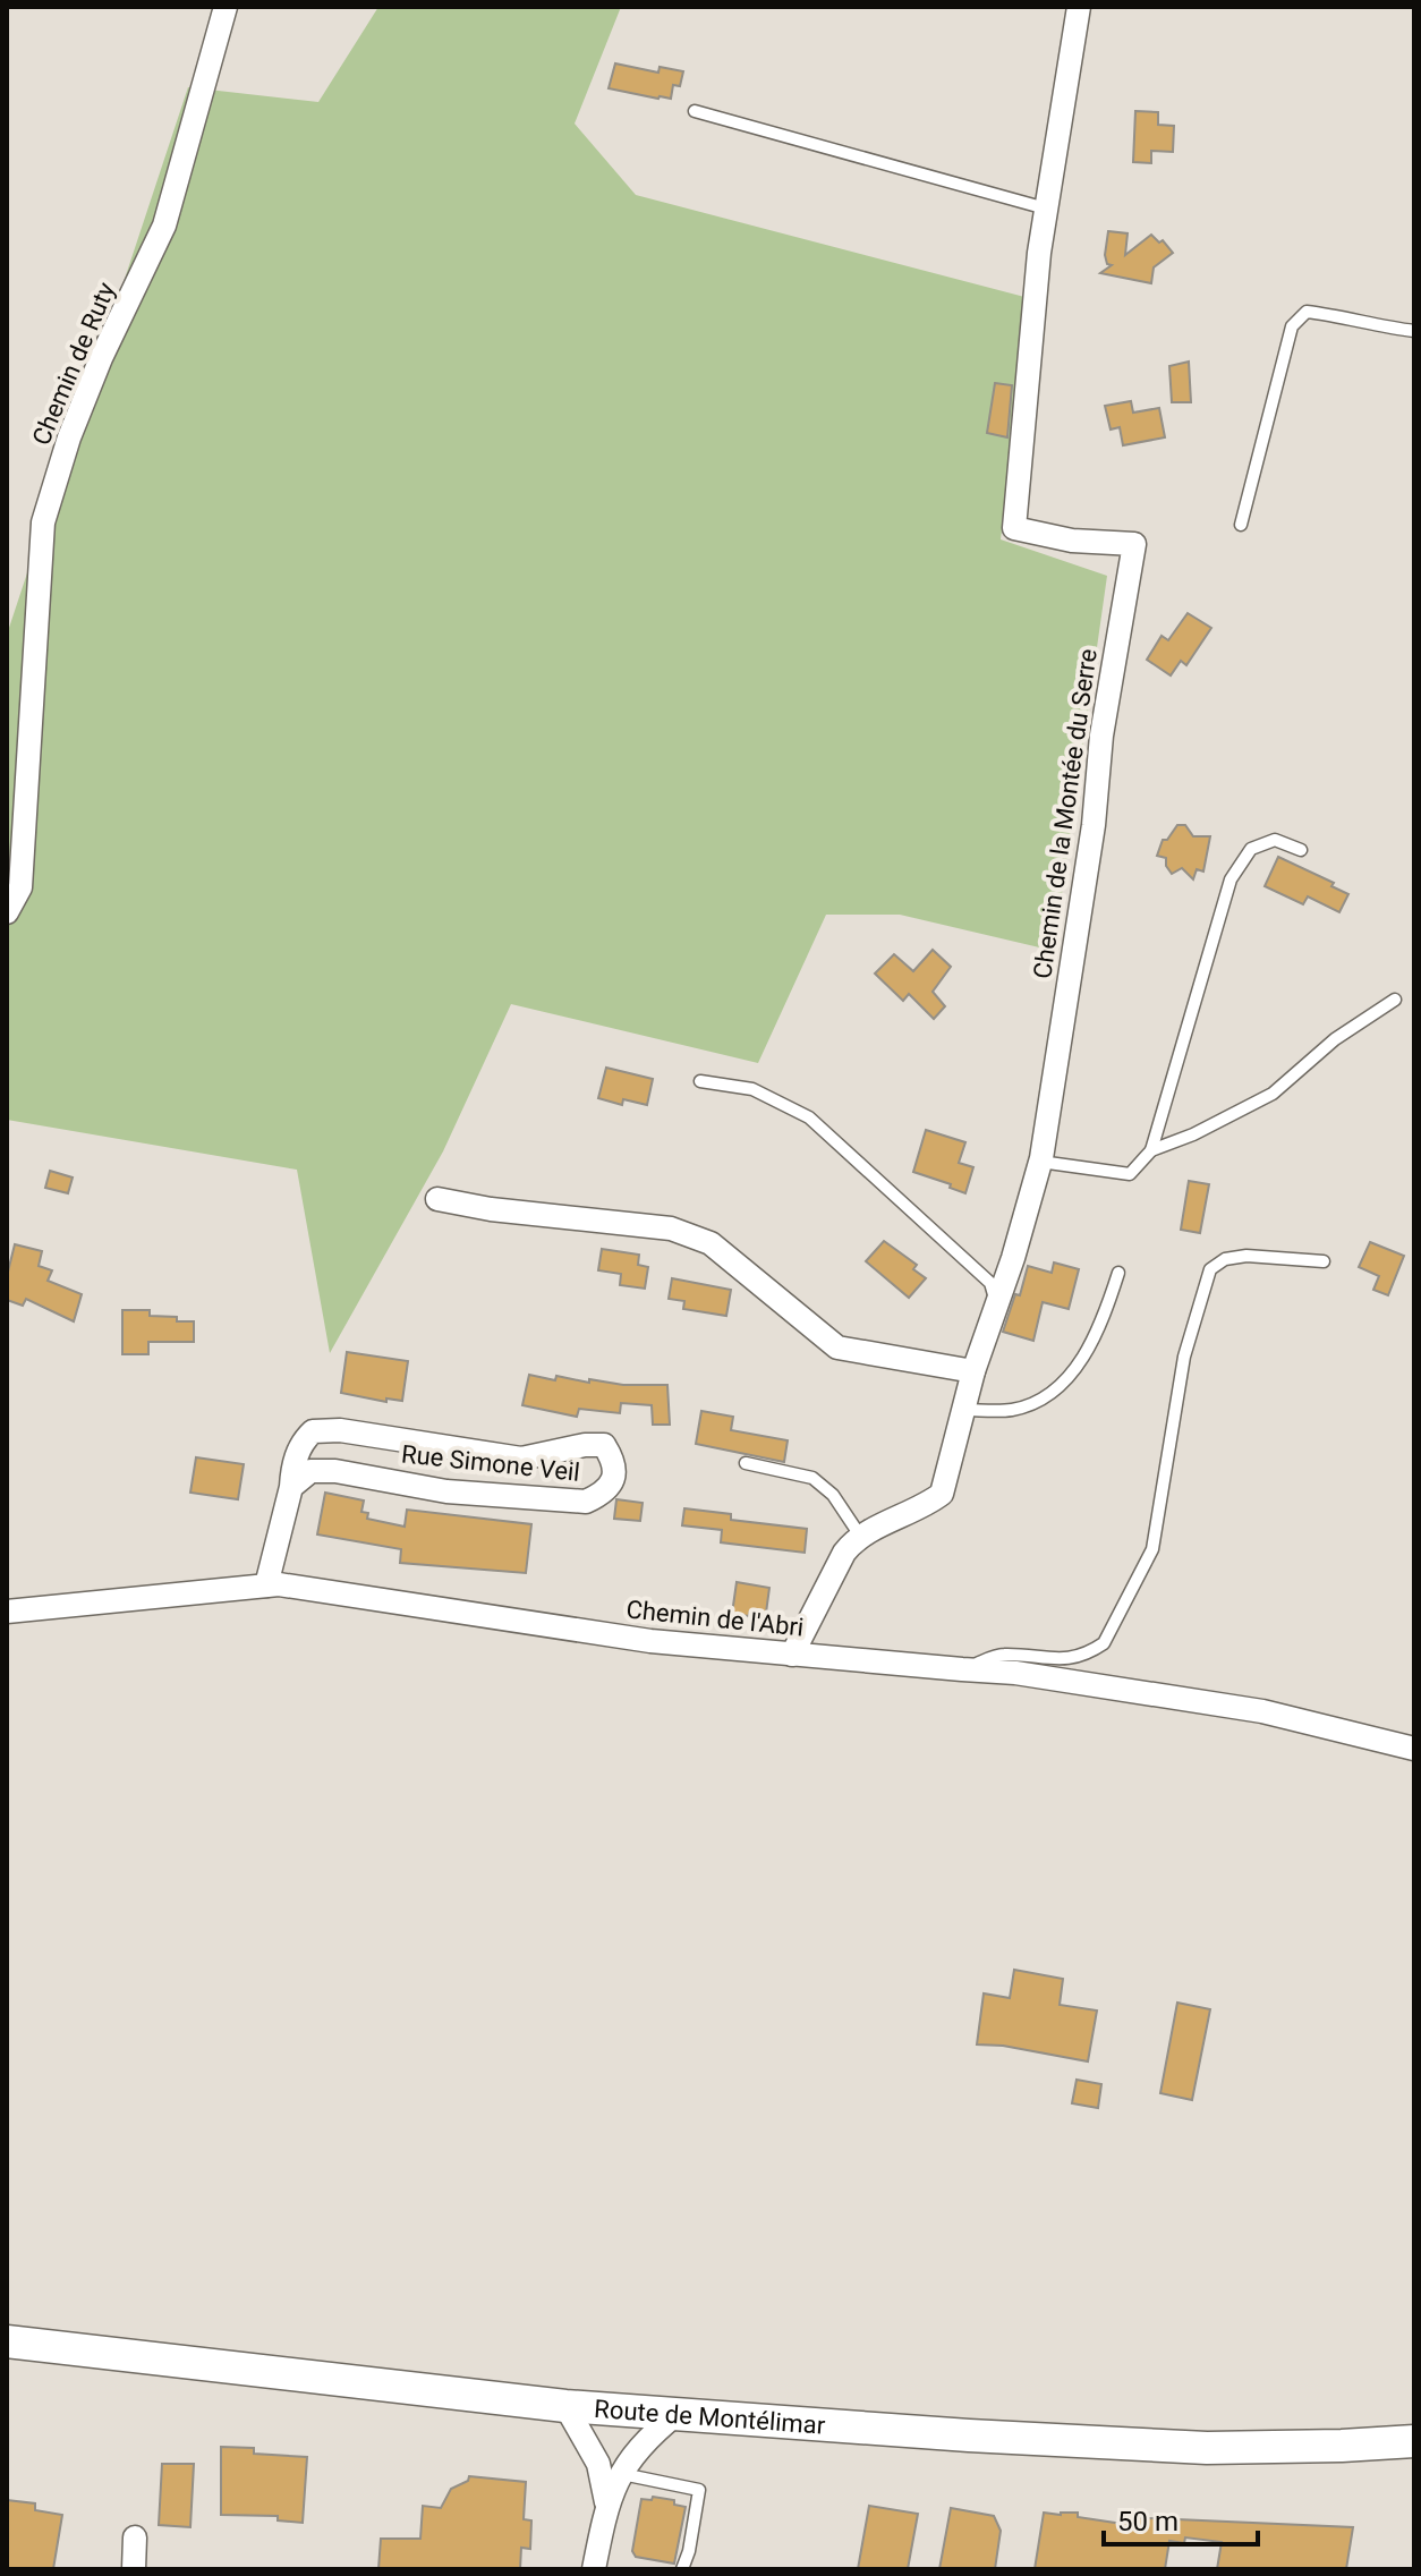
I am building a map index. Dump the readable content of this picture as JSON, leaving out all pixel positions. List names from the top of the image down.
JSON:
{
  "streets": {
    "main road": ["Route de Montélimar"],
    "street": [
      "Chemin de Ruty",
      "Chemin de la Montée du Serre",
      "Rue Simone Veil",
      "Chemin de l'Abri"
    ]
  },
  "crossings": [
    ["Rue Simone Veil", "Chemin de l'Abri"]
  ],
  "scale_bar": "50 m"
}
